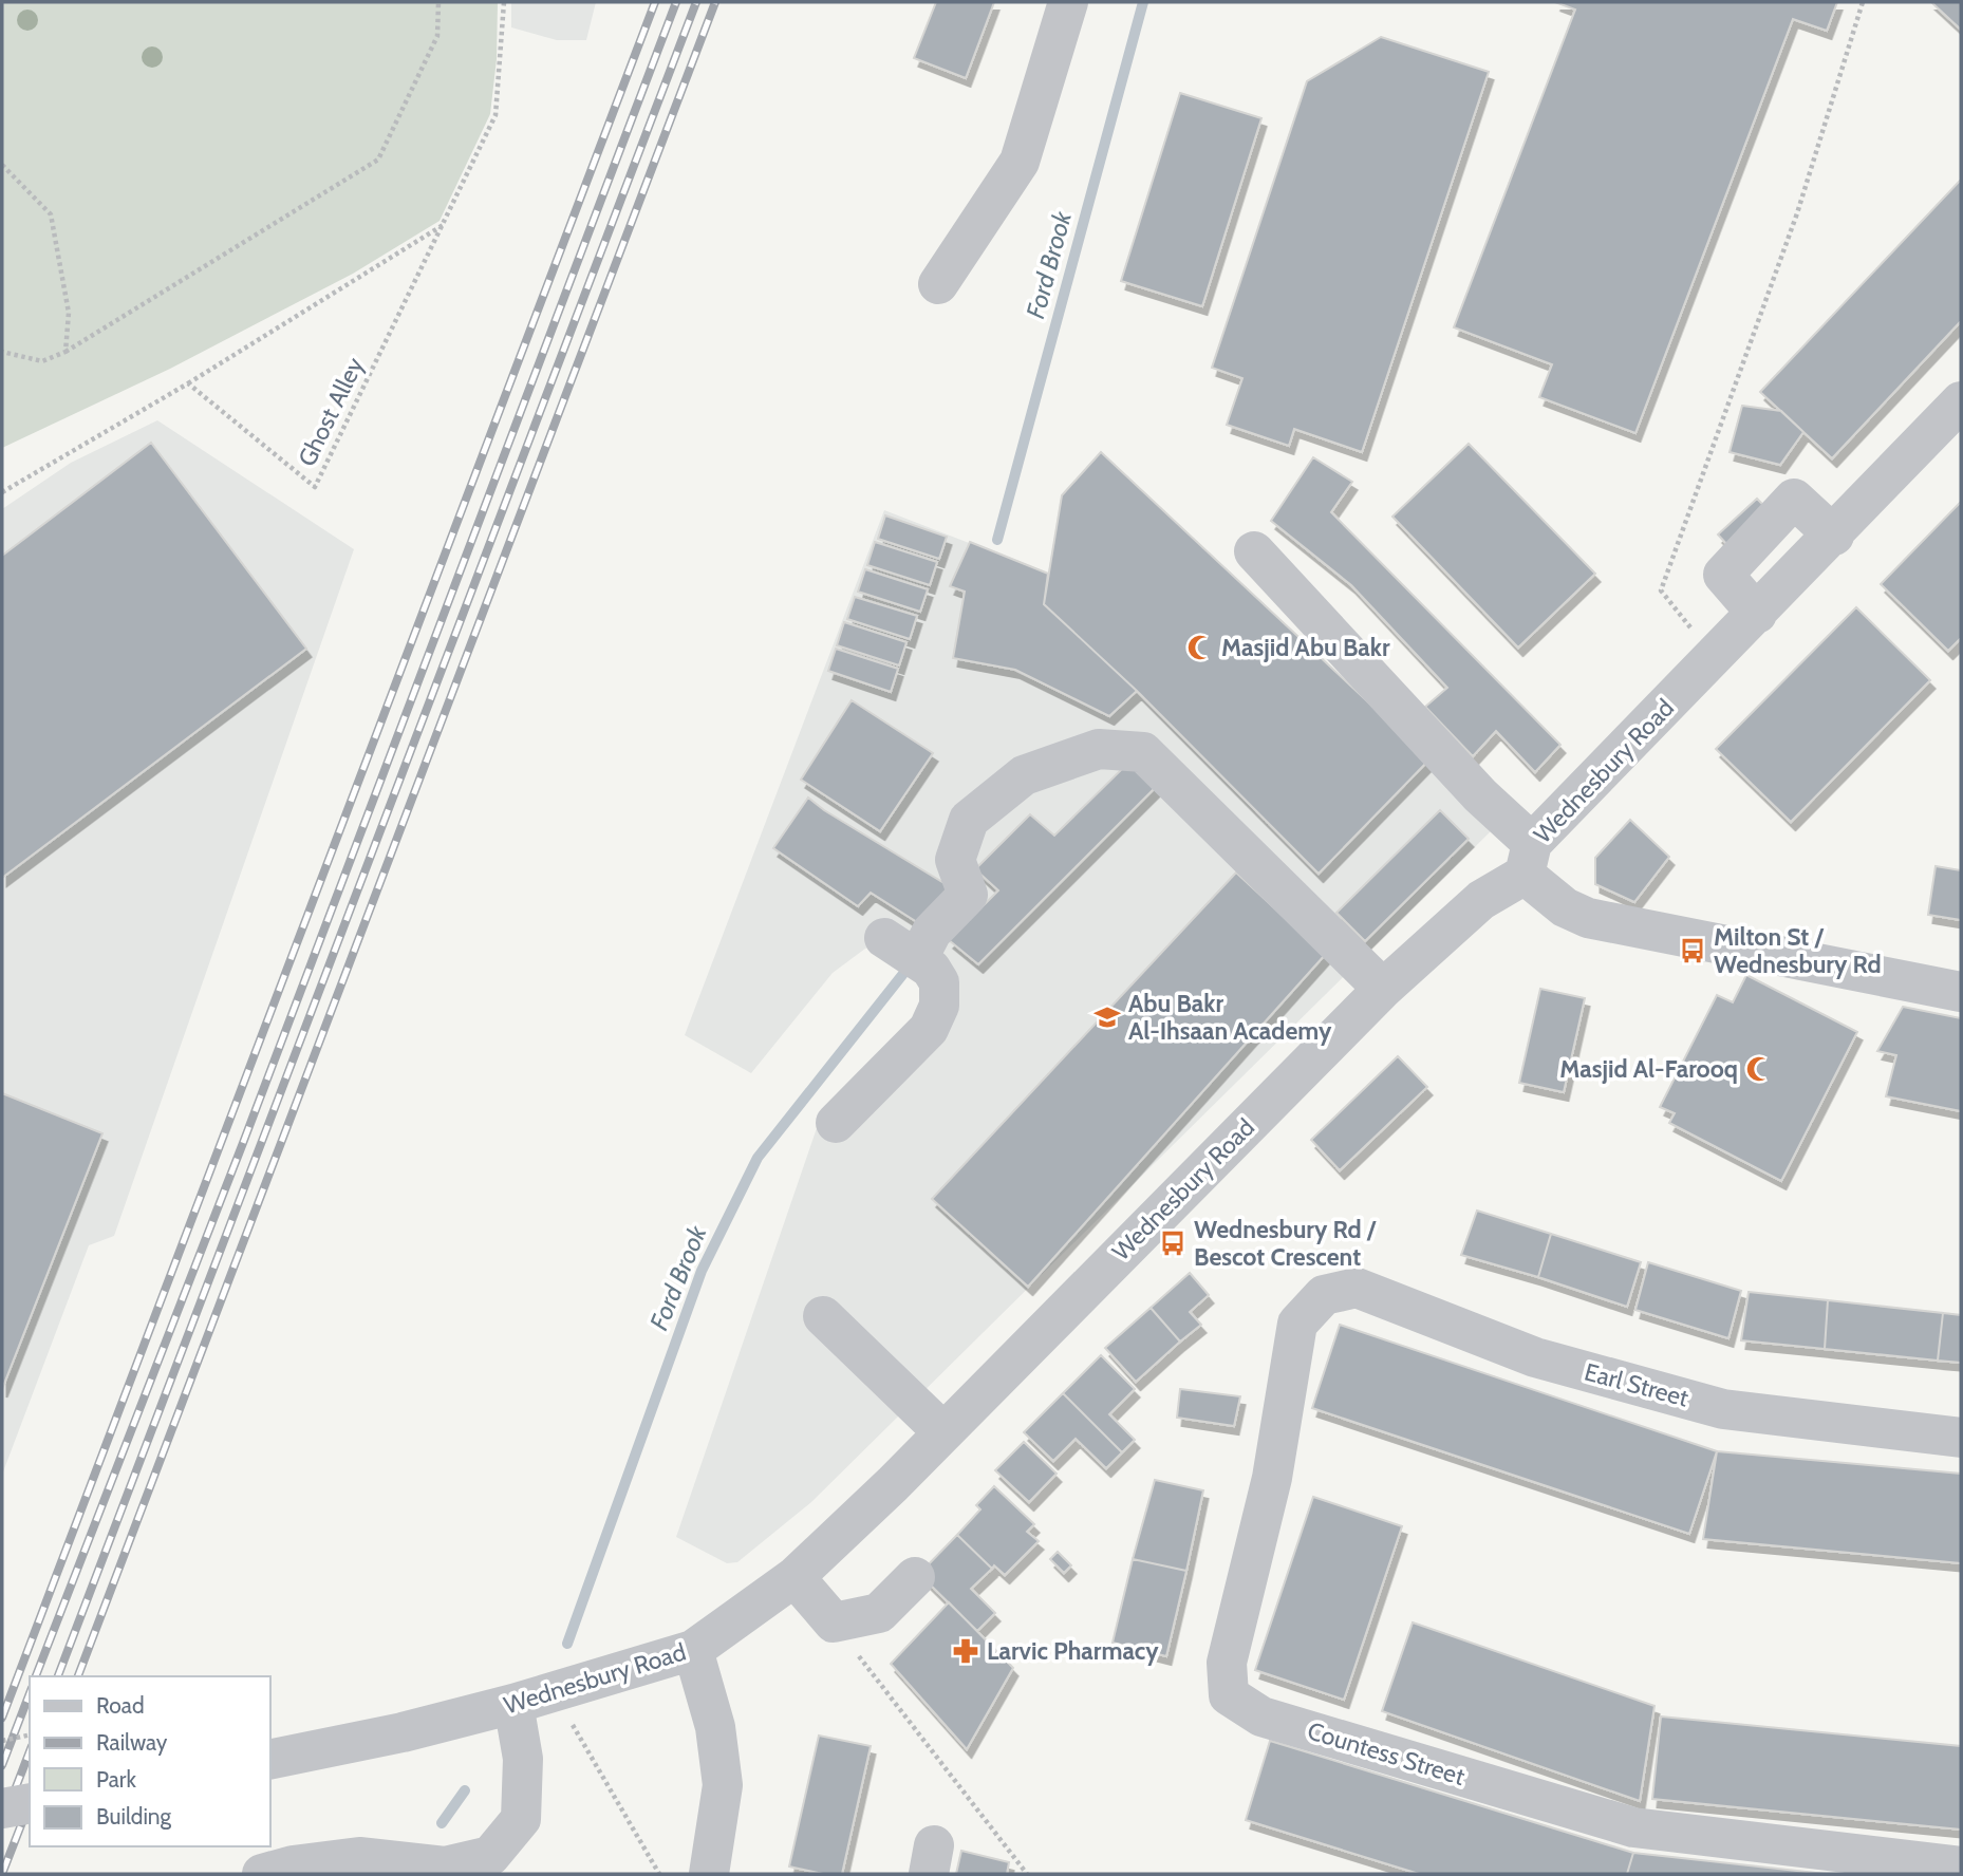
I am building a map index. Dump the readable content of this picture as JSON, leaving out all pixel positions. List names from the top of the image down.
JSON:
{
  "streets": {
    "street": ["Wednesbury Road", "Earl Street", "Countess Street"],
    "path": ["Ghost Alley"]
  },
  "crossings": [
    ["Earl Street", "Countess Street"]
  ],
  "water": ["Ford Brook"],
  "places": {
    "mosque": ["Masjid Abu Bakr", "Masjid Al-Farooq"],
    "bus stop": ["Milton St / Wednesbury Rd", "Wednesbury Rd / Bescot Crescent"],
    "school or university": ["Abu Bakr Al-Ihsaan Academy"],
    "pharmacy": ["Larvic Pharmacy"]
  },
  "legend": [
    "Road",
    "Railway",
    "Park",
    "Building"
  ]
}
